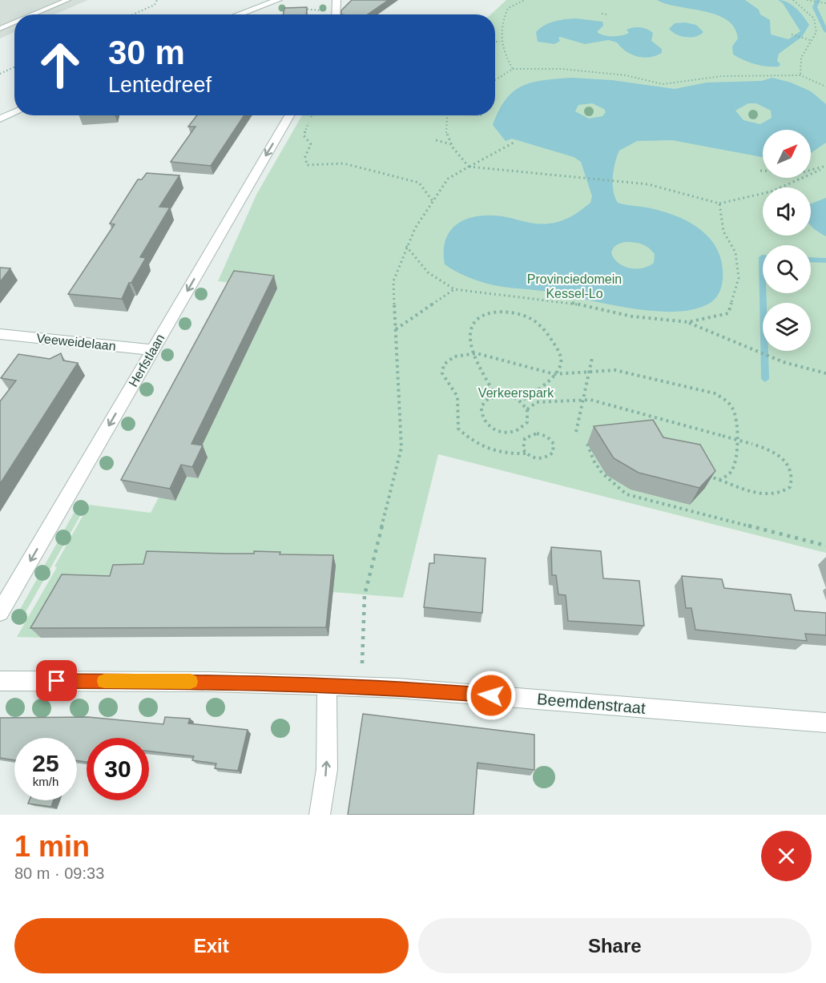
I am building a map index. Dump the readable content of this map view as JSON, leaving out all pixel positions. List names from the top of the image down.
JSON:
{
  "streets": {
    "street": ["Veeweidelaan", "Herfstlaan", "Beemdenstraat"]
  },
  "crossings": [
    ["Veeweidelaan", "Herfstlaan"]
  ],
  "one_way": ["Herfstlaan"],
  "parks": ["Provinciedomein Kessel-Lo", "Verkeerspark"],
  "north": "top right",
  "page": {
    "turn": ["30 m", "Lentedreef"],
    "speed": "25 km/h",
    "limit": "30",
    "heading": ["1 min", "80 m · 09:33"],
    "buttons": ["Exit", "Share"]
  }
}
